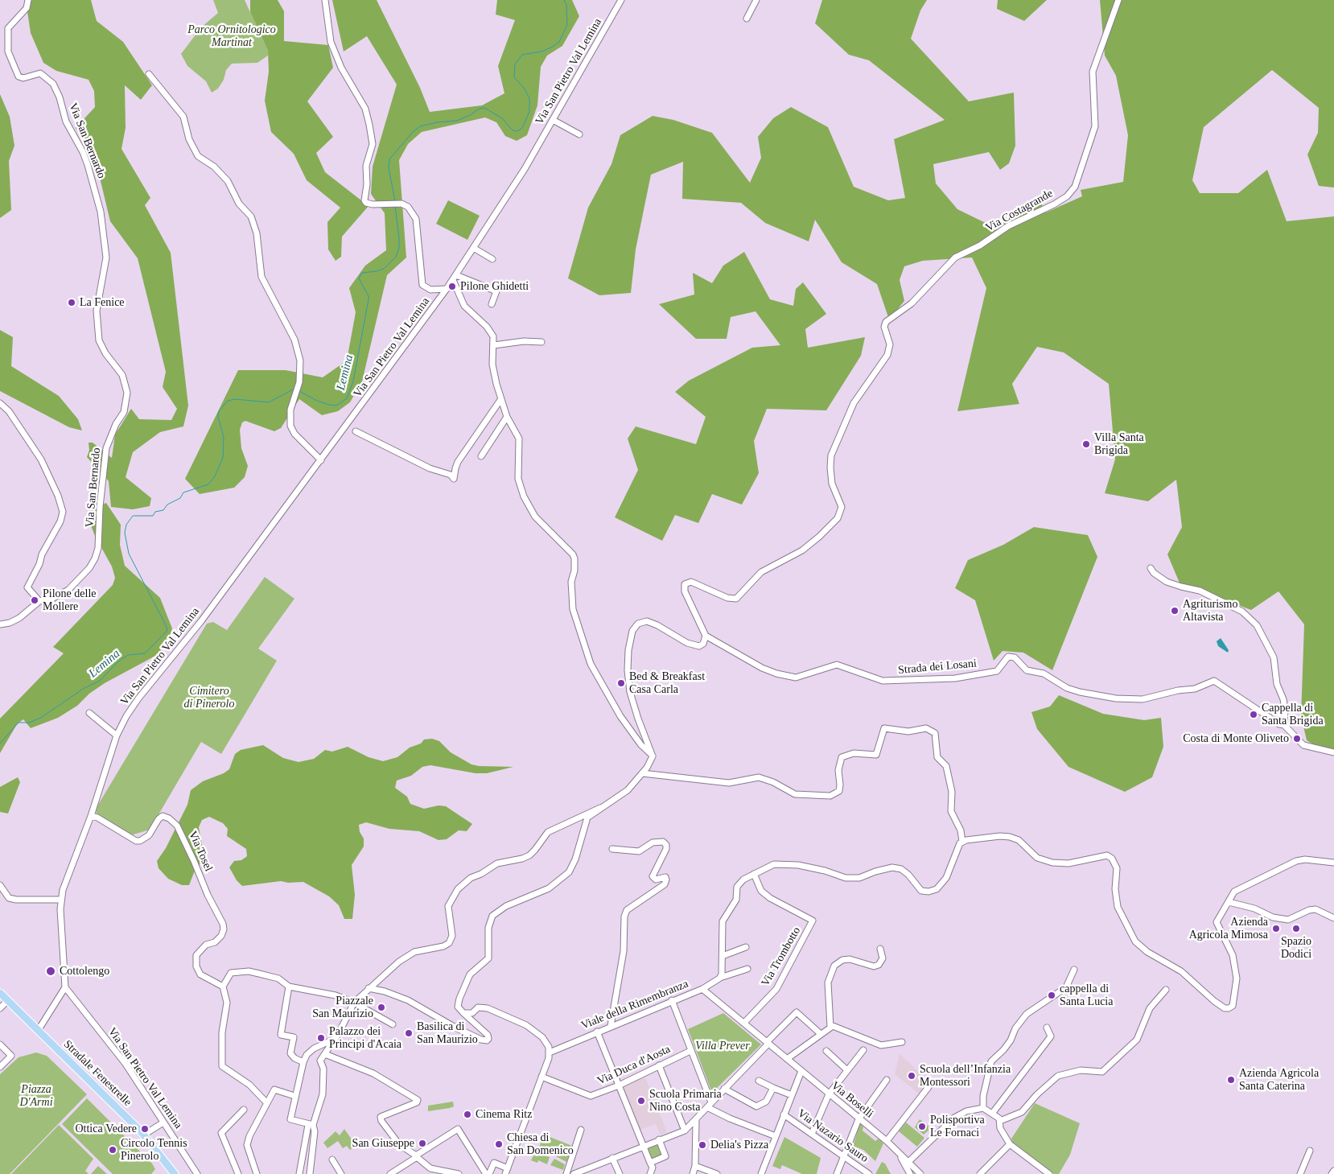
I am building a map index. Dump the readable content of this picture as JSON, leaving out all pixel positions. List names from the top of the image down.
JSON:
{
  "streets": {
    "main road": ["Stradale Fenestrelle"],
    "street": [
      "Via San Pietro Val Lemina",
      "Via San Bernardo",
      "Via Costagrande",
      "Strada dei Losani",
      "Via Tosel",
      "Via Trombotto",
      "Viale della Rimembranza",
      "Via Duca d'Aosta",
      "Via Boselli",
      "Via Nazario Sauro"
    ]
  },
  "crossings": [
    ["Via San Pietro Val Lemina", "Via Tosel"],
    ["Via Costagrande", "Strada dei Losani"],
    ["Via Trombotto", "Viale della Rimembranza"],
    ["Viale della Rimembranza", "Via Boselli"]
  ],
  "water": ["Lemina"],
  "parks": [
    "Parco Ornitologico Martinat",
    "Cimitero di Pinerolo",
    "Villa Prever",
    "Piazza D'Armi"
  ],
  "places": [
    "Pilone Ghidetti",
    "La Fenice",
    "Villa Santa Brigida",
    "Pilone delle Mollere",
    "Agriturismo Altavista",
    "Bed & Breakfast Casa Carla",
    "Cappella di Santa Brigida",
    "Costa di Monte Oliveto",
    "Azienda Agricola Mimosa",
    "Spazio Dodici",
    "Cottolengo",
    "cappella di Santa Lucia",
    "Piazzale San Maurizio",
    "Basilica di San Maurizio",
    "Palazzo dei Principi d'Acaia",
    "Scuola dell’Infanzia Montessori",
    "Azienda Agricola Santa Caterina",
    "Scuola Primaria Nino Costa",
    "Cinema Ritz",
    "Polisportiva Le Fornaci",
    "Ottica Vedere",
    "San Giuseppe",
    "Chiesa di San Domenico",
    "Delia's Pizza",
    "Circolo Tennis Pinerolo"
  ]
}
